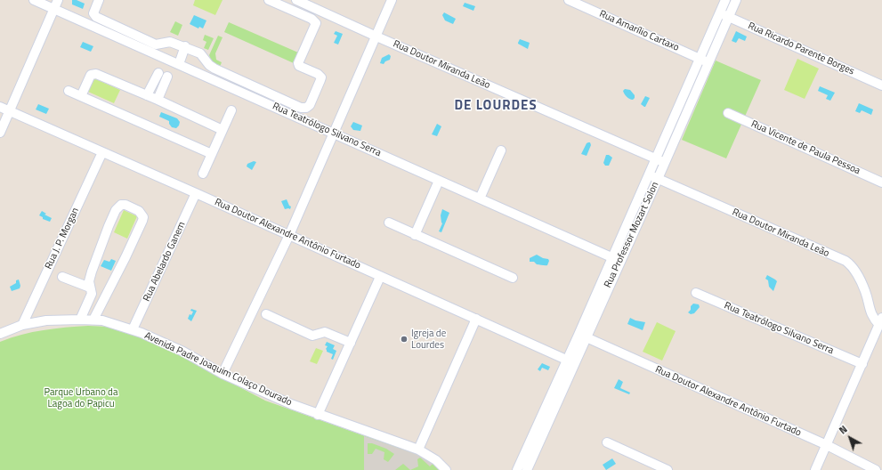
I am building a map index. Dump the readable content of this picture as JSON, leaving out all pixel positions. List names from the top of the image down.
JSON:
{
  "streets": {
    "street": [
      "Rua Amarílio Cartaxo",
      "Rua Ricardo Parente Borges",
      "Rua Doutor Miranda Leão",
      "Rua Teatrólogo Silvano Serra",
      "Rua Vicente de Paula Pessoa",
      "Rua Doutor Alexandre Antônio Furtado",
      "Rua Professor Mozart Solon",
      "Rua J. P. Morgan",
      "Rua Abelardo Ganem",
      "Avenida Padre Joaquim Colaço Dourado"
    ]
  },
  "crossings": [
    ["Rua Amarílio Cartaxo", "Rua Professor Mozart Solon"],
    ["Rua Ricardo Parente Borges", "Rua Professor Mozart Solon"],
    ["Rua Doutor Miranda Leão", "Rua Professor Mozart Solon"],
    ["Rua Teatrólogo Silvano Serra", "Rua Professor Mozart Solon"],
    ["Rua Doutor Alexandre Antônio Furtado", "Rua Professor Mozart Solon"],
    ["Rua Doutor Alexandre Antônio Furtado", "Rua J. P. Morgan"],
    ["Rua Doutor Alexandre Antônio Furtado", "Rua Abelardo Ganem"],
    ["Rua J. P. Morgan", "Avenida Padre Joaquim Colaço Dourado"],
    ["Rua Abelardo Ganem", "Avenida Padre Joaquim Colaço Dourado"]
  ],
  "districts": ["DE LOURDES"],
  "parks": ["Parque Urbano da Lagoa do Papicu"],
  "places": ["Igreja de Lourdes"],
  "north": "top left"
}
